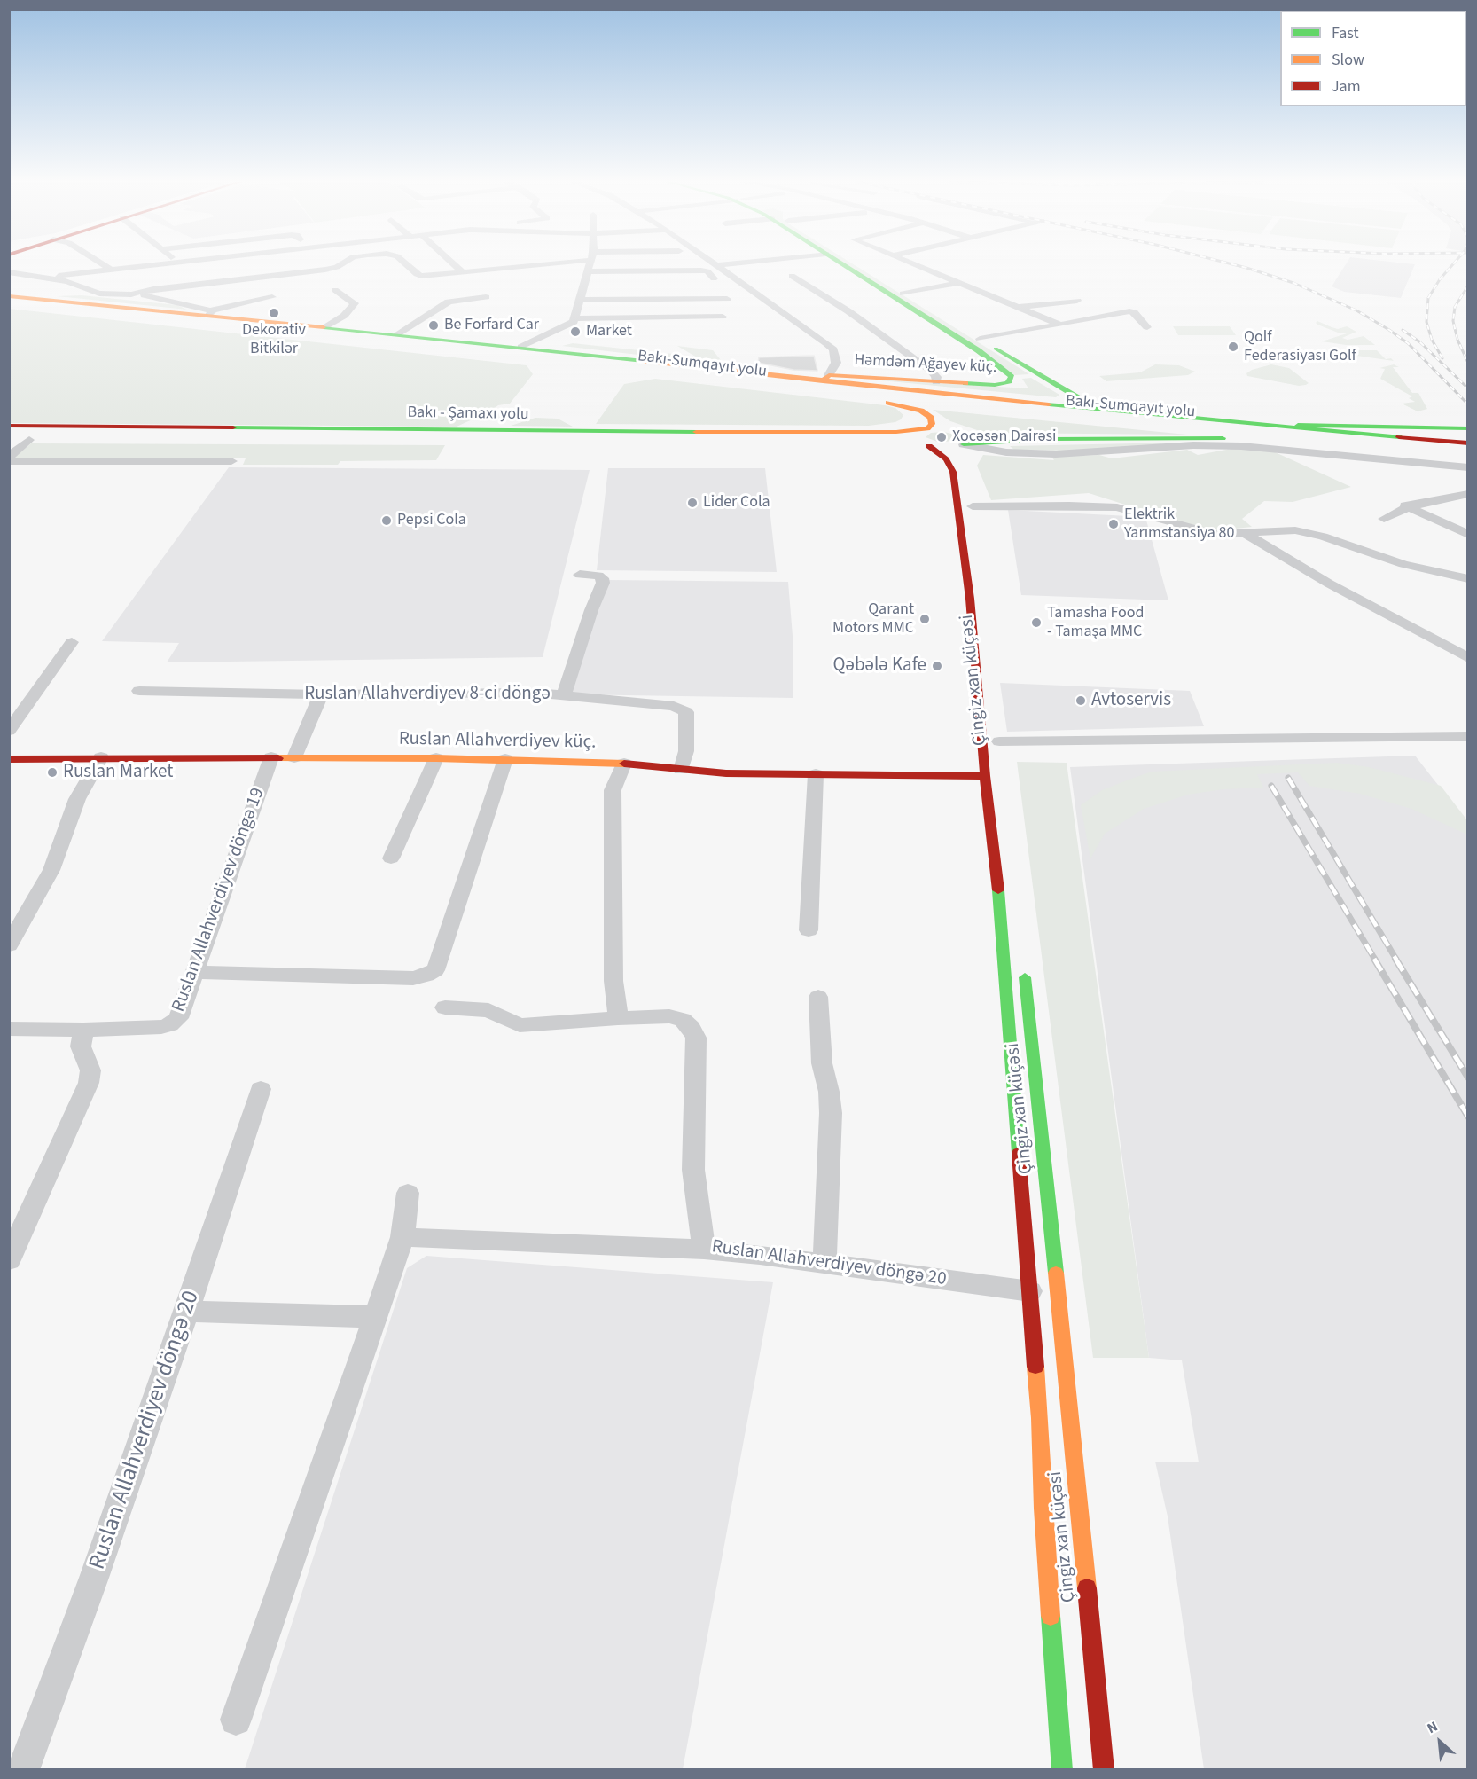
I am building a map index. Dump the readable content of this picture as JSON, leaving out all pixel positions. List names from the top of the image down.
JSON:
{
  "streets": {
    "main road": [
      "Bakı-Sumqayıt yolu",
      "Həmdəm Ağayev küç.",
      "Bakı - Şamaxı yolu",
      "Çingiz xan küçəsi",
      "Ruslan Allahverdiyev küç."
    ],
    "street": ["Ruslan Allahverdiyev 8-ci döngə", "Ruslan Allahverdiyev döngə 19", "Ruslan Allahverdiyev döngə 20"]
  },
  "crossings": [
    ["Bakı-Sumqayıt yolu", "Həmdəm Ağayev küç."],
    ["Bakı - Şamaxı yolu", "Çingiz xan küçəsi"],
    ["Çingiz xan küçəsi", "Ruslan Allahverdiyev küç."],
    ["Çingiz xan küçəsi", "Ruslan Allahverdiyev döngə 20"],
    ["Ruslan Allahverdiyev 8-ci döngə", "Ruslan Allahverdiyev küç."],
    ["Ruslan Allahverdiyev küç.", "Ruslan Allahverdiyev döngə 19"]
  ],
  "places": [
    "Dekorativ Bitkilər",
    "Be Forfard Car",
    "Market",
    "Qolf Federasiyası Golf",
    "Xocəsən Dairəsi",
    "Lider Cola",
    "Pepsi Cola",
    "Elektrik Yarımstansiya 80",
    "Qarant Motors MMC",
    "Tamasha Food - Tamaşa MMC",
    "Qəbələ Kafe",
    "Avtoservis",
    "Ruslan Market"
  ],
  "legend": ["Fast", "Slow", "Jam"],
  "north": "top left"
}
